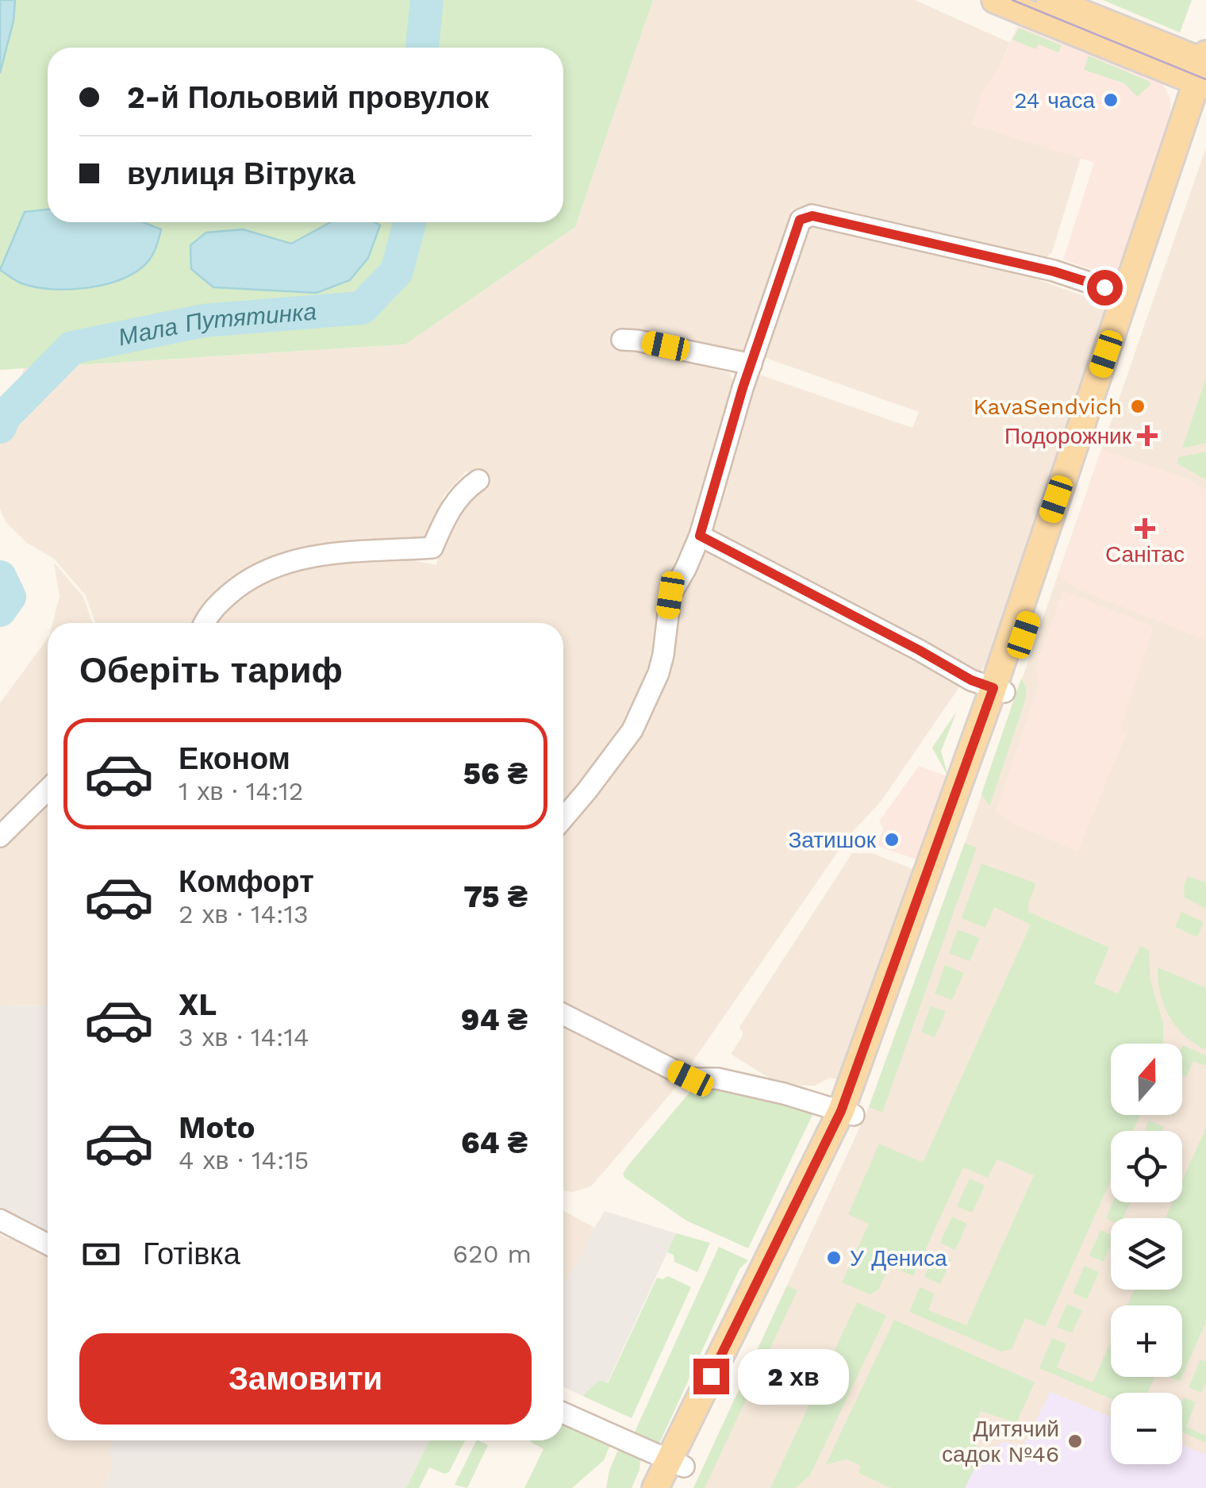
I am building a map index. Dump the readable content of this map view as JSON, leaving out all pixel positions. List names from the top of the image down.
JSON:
{
  "water": ["Мала Путятинка"],
  "places": {
    "other": [
      "24 часа",
      "KavaSendvich",
      "Затишок",
      "У Дениса",
      "Дитячий садок №46"
    ],
    "health": ["Подорожник", "Санітас"]
  },
  "north": "top",
  "page": {
    "banner": ["2-й Польовий провулок", "вулиця Вітрука"],
    "heading": "Оберіть тариф",
    "list": [
      {
        "name": "Економ",
        "note": "1 хв · 14:12",
        "value": "56 ₴"
      },
      {
        "name": "Комфорт",
        "note": "2 хв · 14:13",
        "value": "75 ₴"
      },
      {
        "name": "XL",
        "note": "3 хв · 14:14",
        "value": "94 ₴"
      },
      {
        "name": "Moto",
        "note": "4 хв · 14:15",
        "value": "64 ₴"
      }
    ],
    "map_buttons": ["+", "−"],
    "pay": ["Готівка", "620 m"],
    "buttons": "Замовити",
    "bubble": "2 хв"
  }
}
